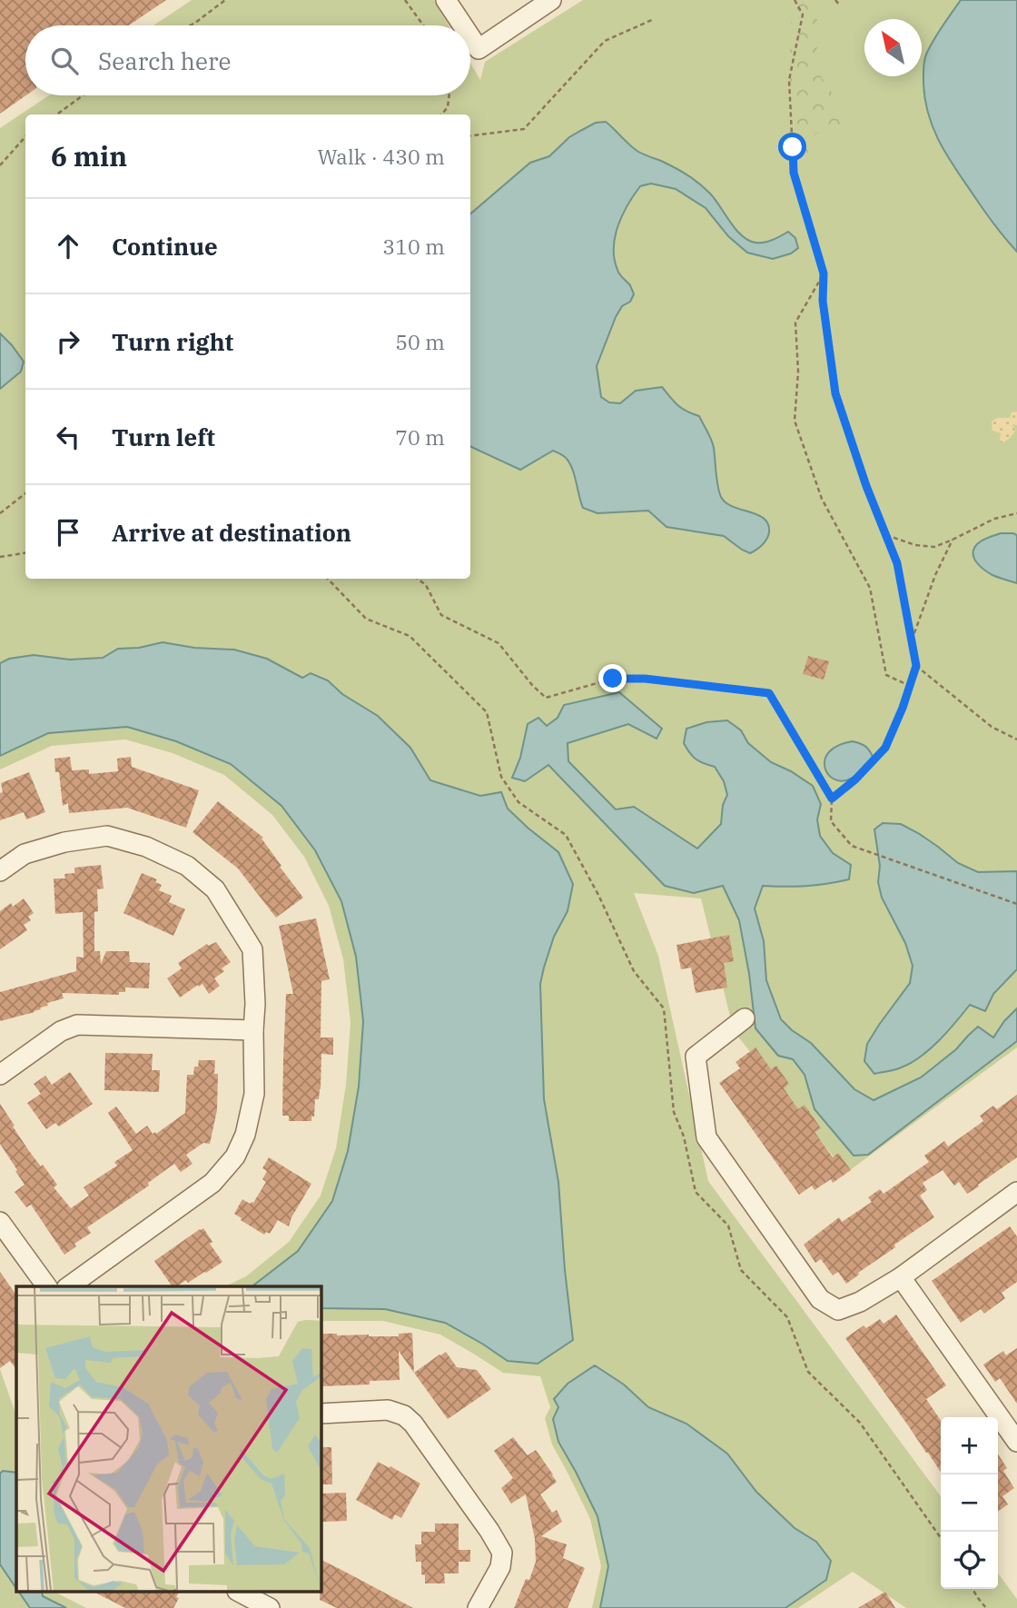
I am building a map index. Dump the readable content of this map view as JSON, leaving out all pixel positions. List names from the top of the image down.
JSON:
{
  "north": "top left",
  "page": {
    "search": "Search here",
    "heading": ["6 min", "Walk · 430 m"],
    "list": [
      ["Continue", "310 m"],
      ["Turn right", "50 m"],
      ["Turn left", "70 m"],
      "Arrive at destination"
    ],
    "map_buttons": ["+", "−"]
  }
}
